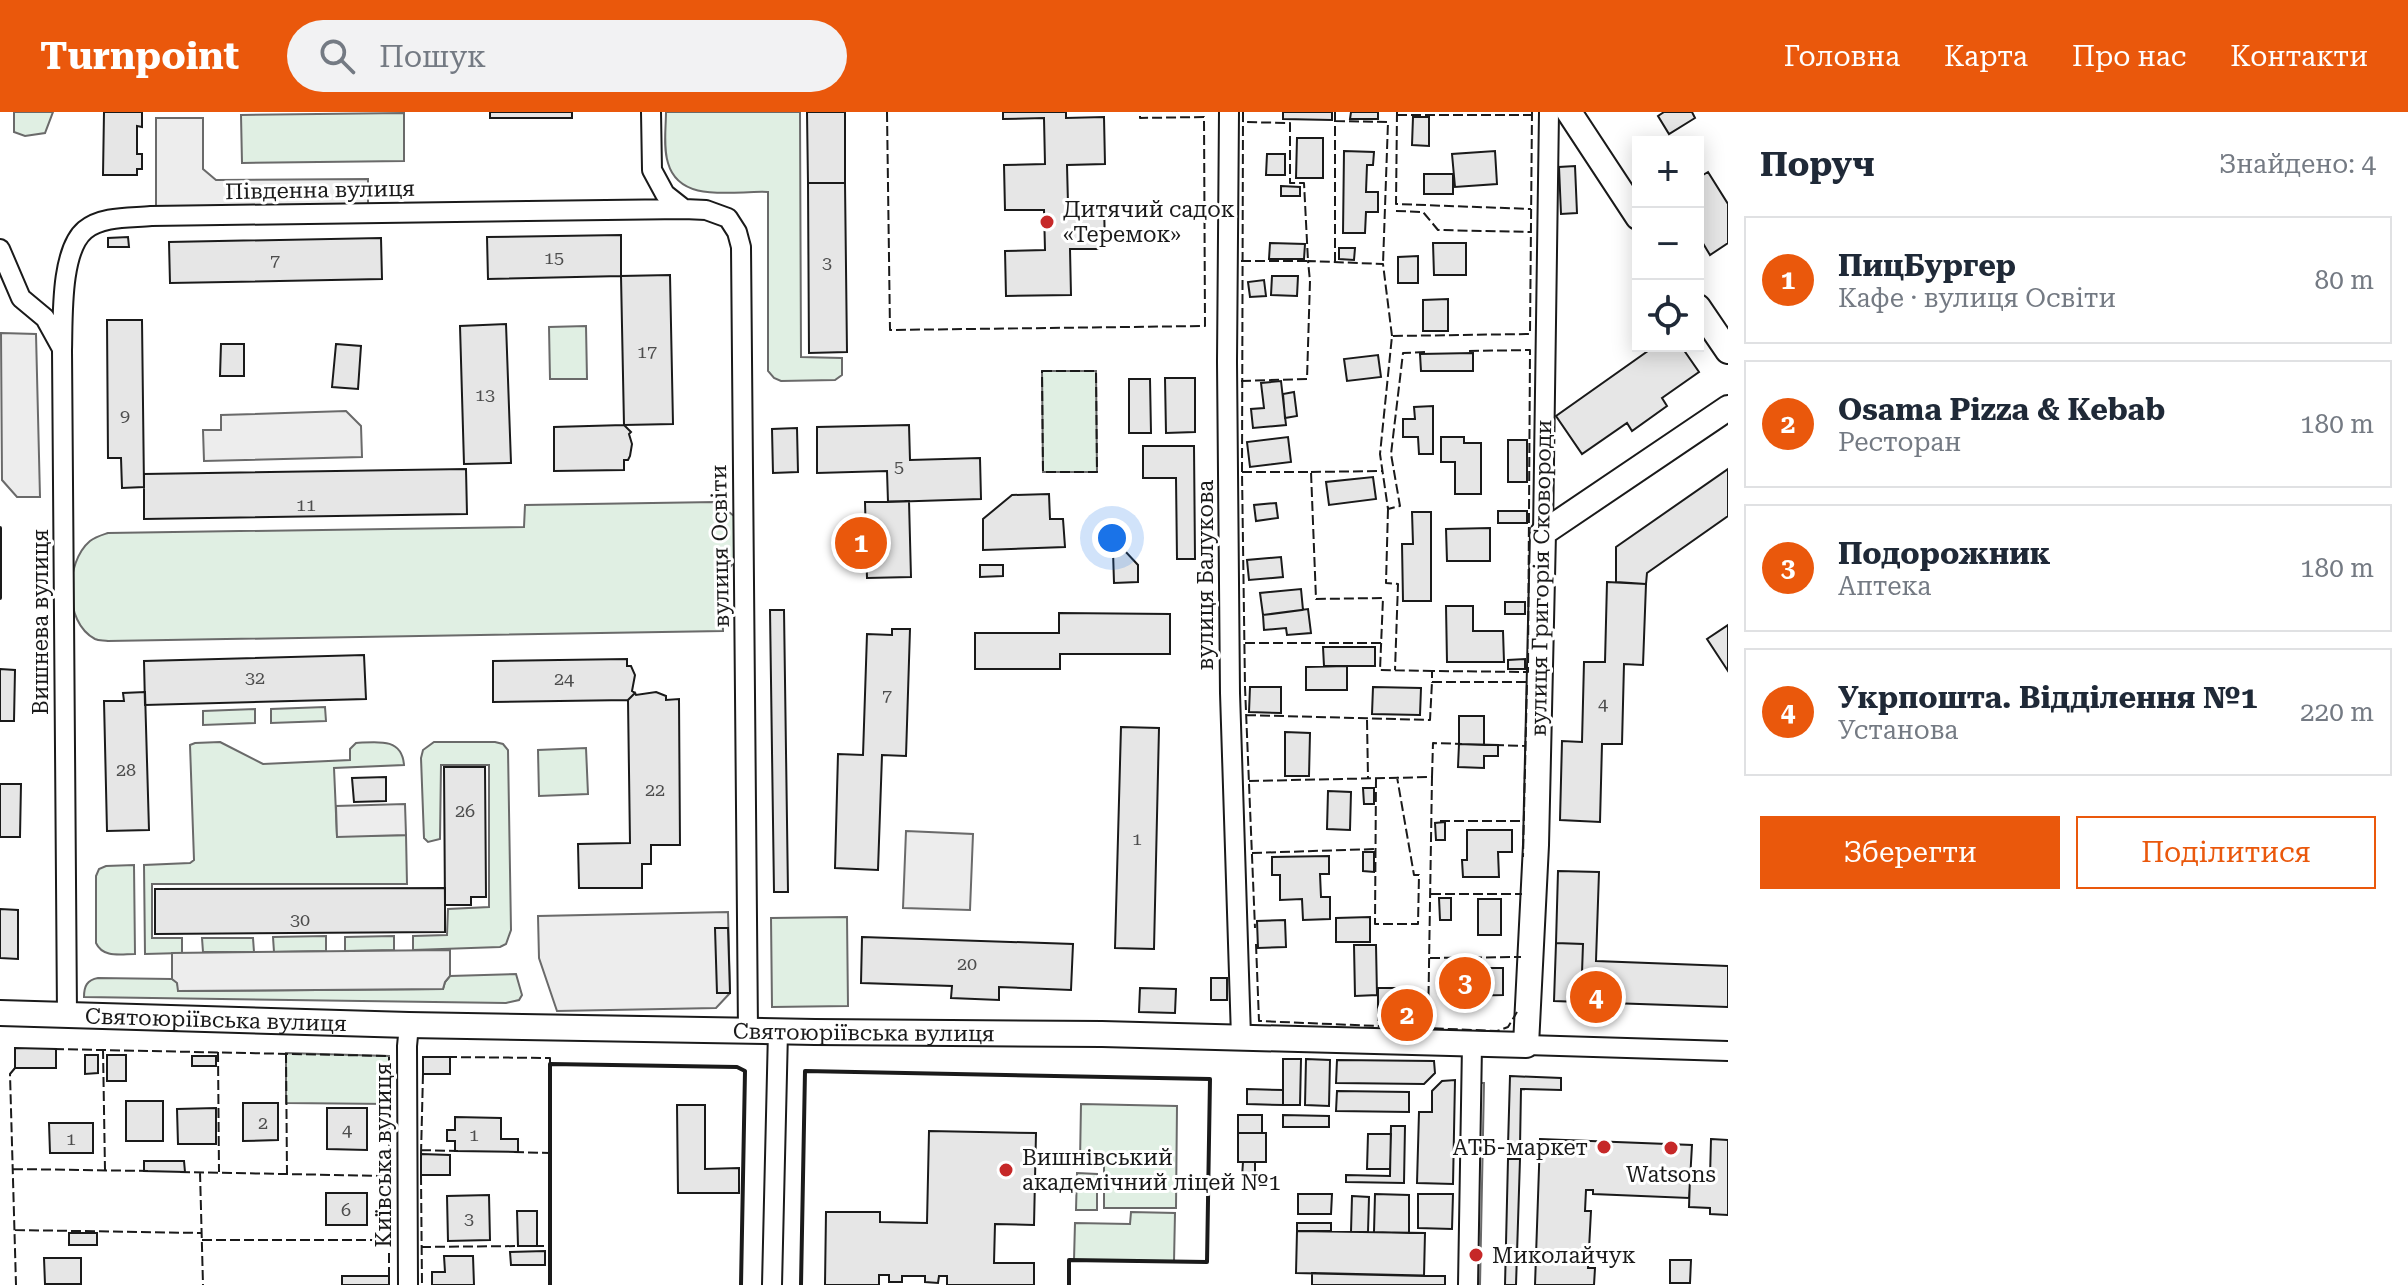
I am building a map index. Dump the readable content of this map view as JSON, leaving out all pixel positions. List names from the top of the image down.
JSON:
{
  "streets": {
    "street": [
      "Південна вулиця",
      "вулиця Освіти",
      "вулиця Балукова",
      "вулиця Григорія Сковороди",
      "Вишнева вулиця",
      "Святоюріївська вулиця",
      "Київська вулиця"
    ]
  },
  "crossings": [
    ["Південна вулиця", "вулиця Освіти"],
    ["Південна вулиця", "Вишнева вулиця"],
    ["вулиця Освіти", "Святоюріївська вулиця"],
    ["вулиця Балукова", "Святоюріївська вулиця"],
    ["вулиця Григорія Сковороди", "Святоюріївська вулиця"],
    ["Вишнева вулиця", "Святоюріївська вулиця"],
    ["Святоюріївська вулиця", "Київська вулиця"]
  ],
  "places": [
    "Дитячий садок «Теремок»",
    "АТБ-маркет",
    "Watsons",
    "Вишнівський академічний ліцей №1",
    "Миколайчук"
  ],
  "house_numbers": [
    "15",
    "7",
    "3",
    "17",
    "13",
    "9",
    "5",
    "11",
    "32",
    "24",
    "7",
    "4",
    "28",
    "22",
    "26",
    "1",
    "30",
    "20",
    "2",
    "4",
    "1",
    "1",
    "6",
    "3"
  ],
  "page": {
    "header": "Turnpoint",
    "search": "Пошук",
    "nav": [
      "Головна",
      "Карта",
      "Про нас",
      "Контакти"
    ],
    "heading": ["Поруч", "Знайдено: 4"],
    "map_buttons": ["+", "−"],
    "list": [
      {
        "mark": "1",
        "name": "ПицБургер",
        "note": "Кафе · вулиця Освіти",
        "value": "80 m"
      },
      {
        "mark": "2",
        "name": "Osama Pizza & Kebab",
        "note": "Ресторан",
        "value": "180 m"
      },
      {
        "mark": "3",
        "name": "Подорожник",
        "note": "Аптека",
        "value": "180 m"
      },
      {
        "mark": "4",
        "name": "Укрпошта. Відділення №1",
        "note": "Установа",
        "value": "220 m"
      }
    ],
    "pins": [
      "1",
      "3",
      "4",
      "2"
    ],
    "buttons": ["Зберегти", "Поділитися"]
  }
}
